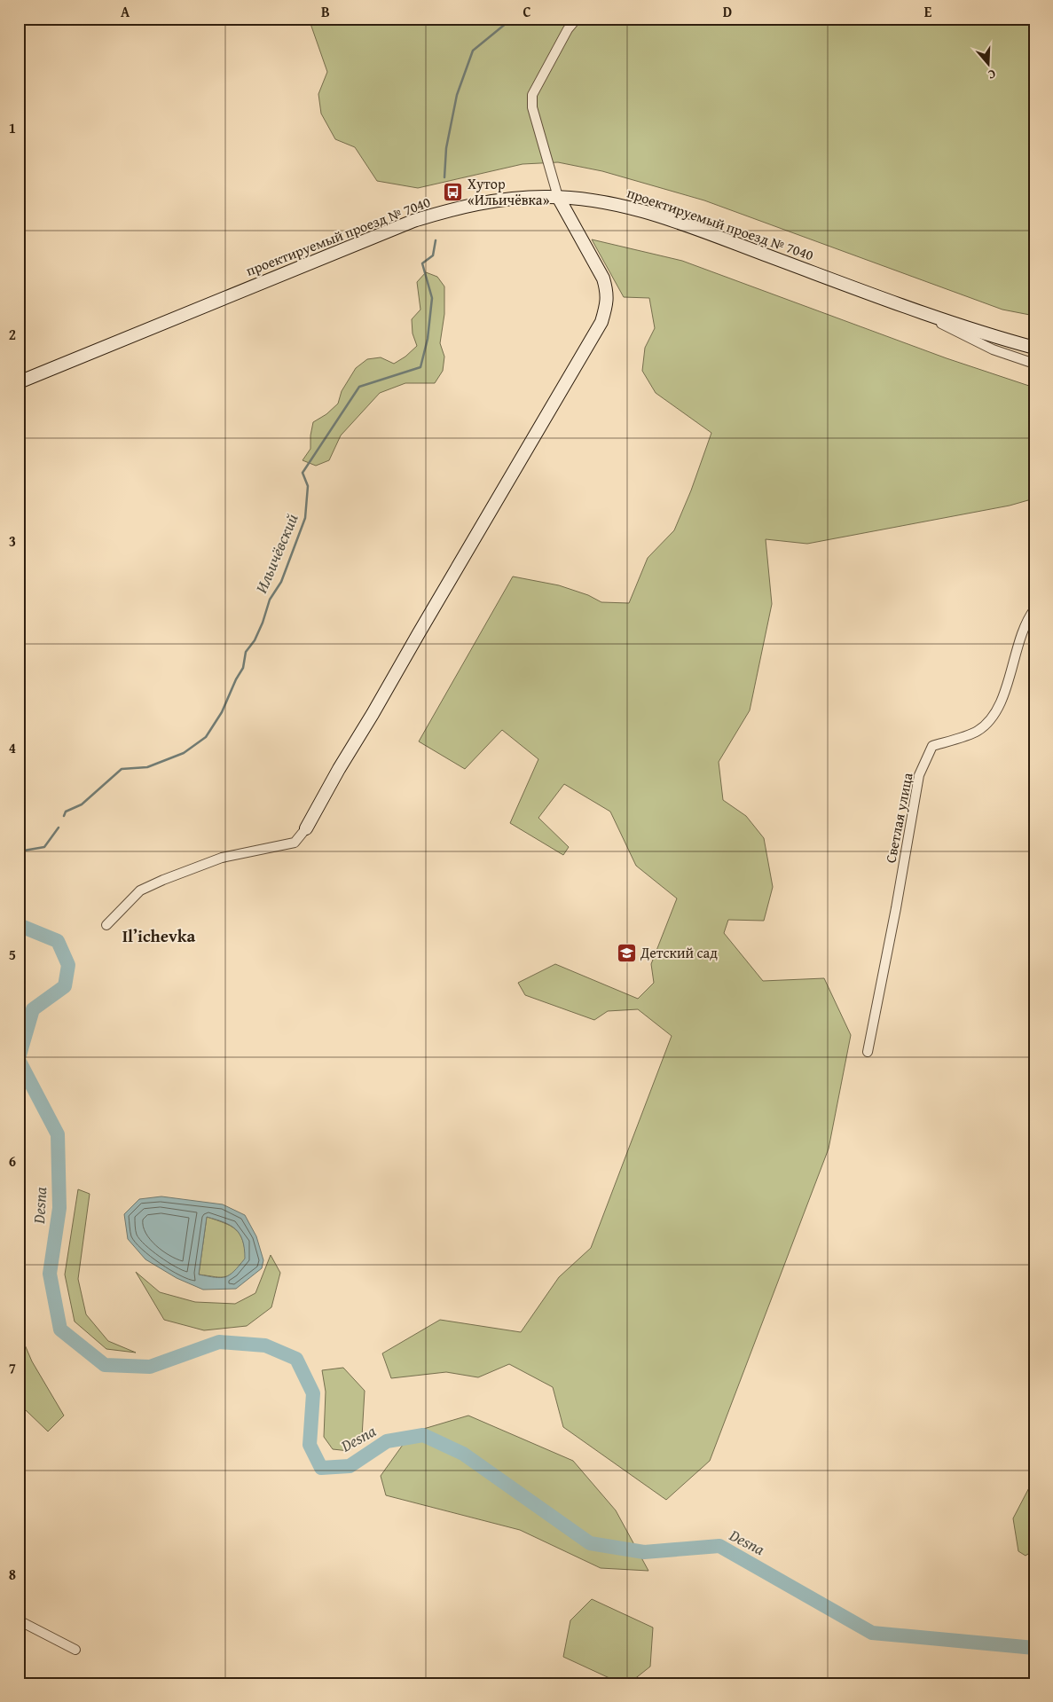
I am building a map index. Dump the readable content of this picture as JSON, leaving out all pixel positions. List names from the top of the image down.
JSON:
{
  "streets": {
    "main road": ["проектируемый проезд № 7040"],
    "street": ["Светлая улица"]
  },
  "districts": ["Il’ichevka"],
  "water": ["Ильичёвский", "Desna"],
  "places": {
    "bus stop": ["Хутор «Ильичёвка»"],
    "school or university": ["Детский сад"]
  },
  "north": "bottom",
  "grid": {
    "columns": [
      "A",
      "B",
      "C",
      "D",
      "E"
    ],
    "rows": [
      "1",
      "2",
      "3",
      "4",
      "5",
      "6",
      "7",
      "8"
    ]
  }
}
